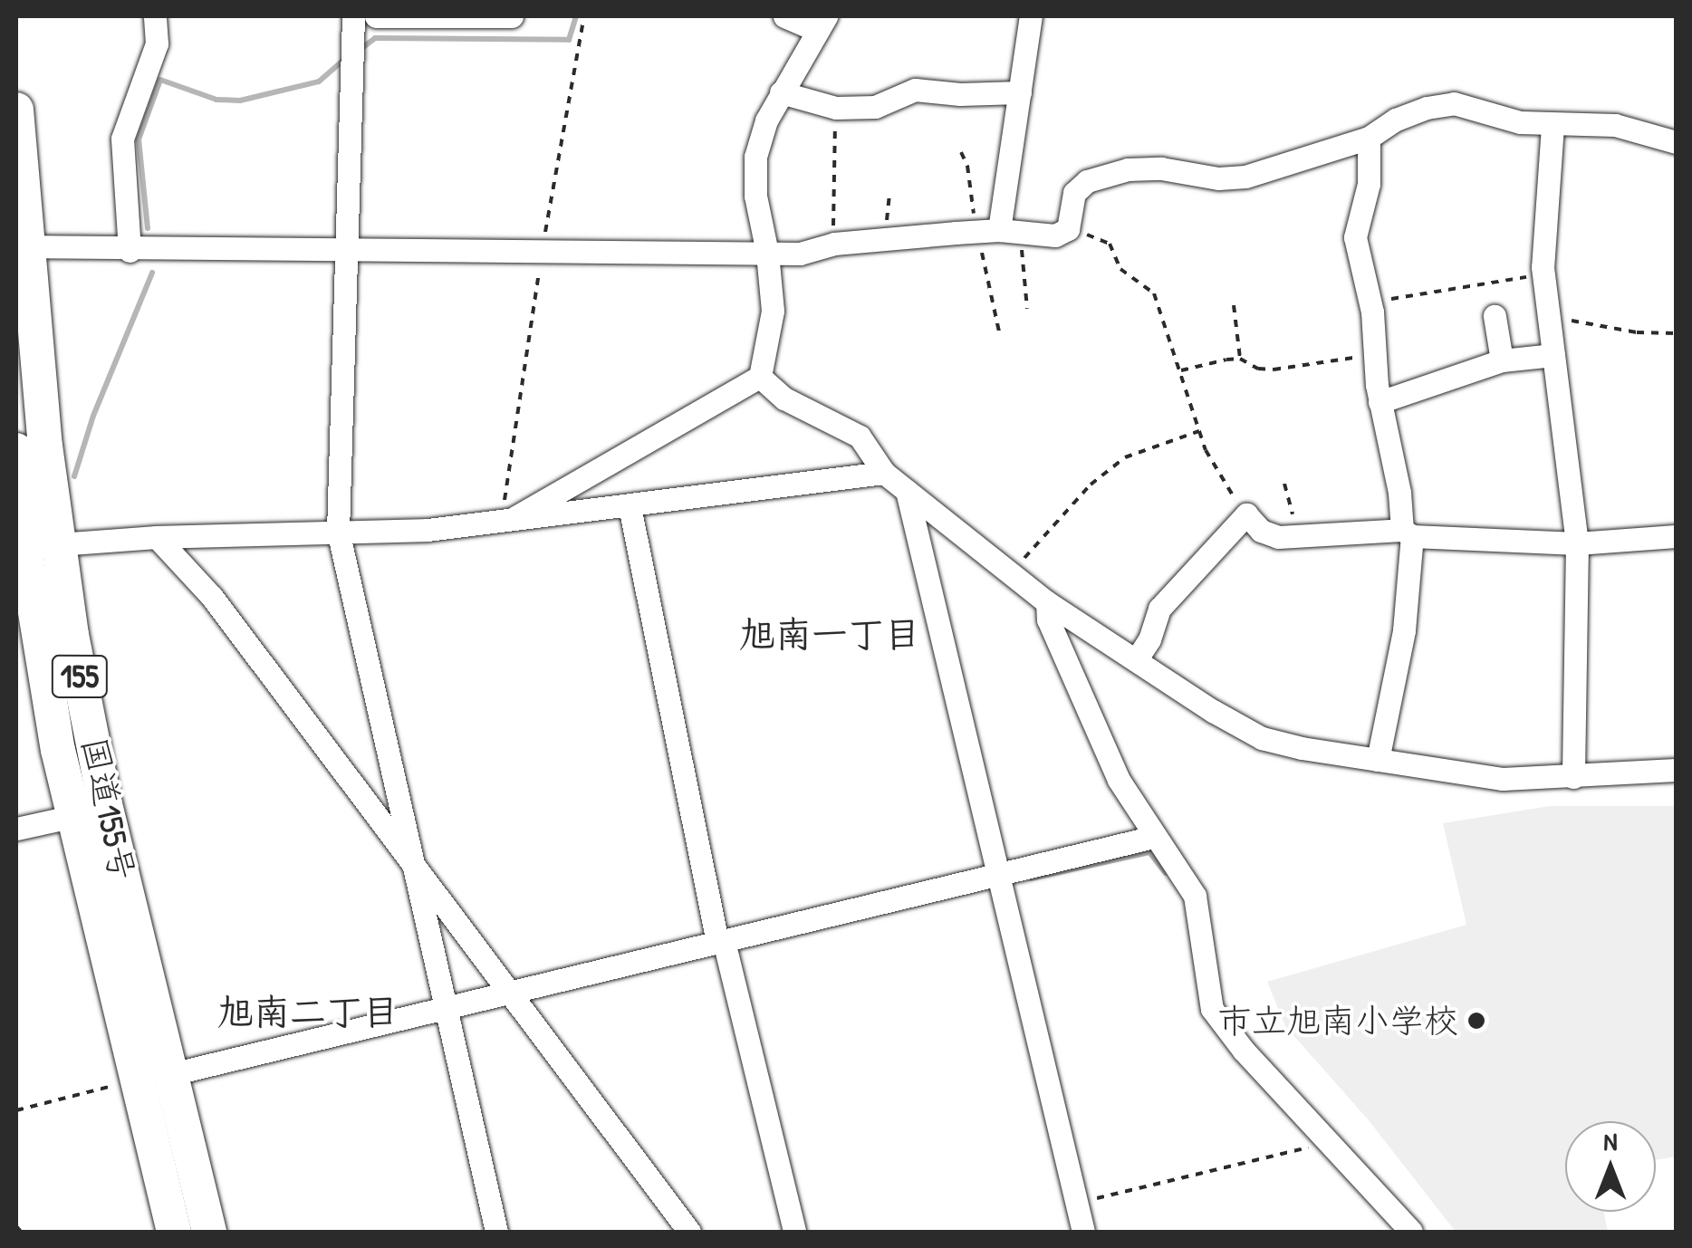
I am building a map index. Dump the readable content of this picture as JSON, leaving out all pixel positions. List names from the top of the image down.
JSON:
{
  "streets": {
    "highway": ["155", "国道155号"]
  },
  "districts": ["旭南一丁目", "旭南二丁目"],
  "places": ["市立旭南小学校"],
  "north": "top"
}
